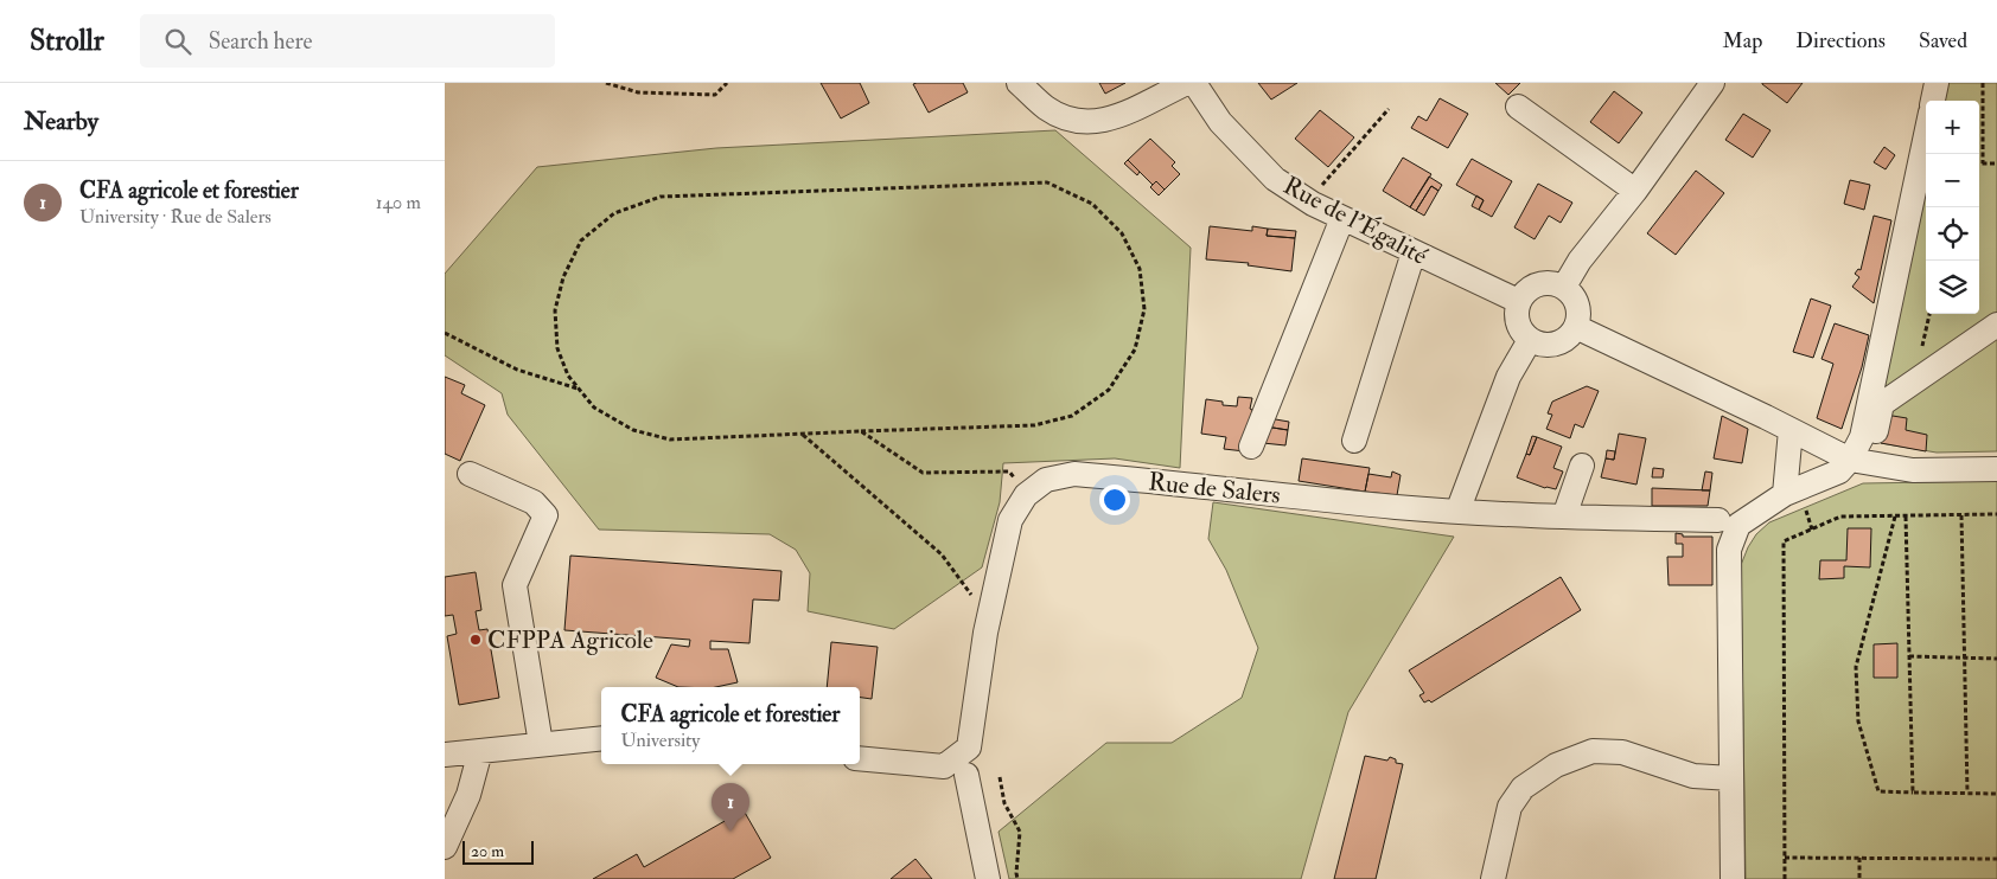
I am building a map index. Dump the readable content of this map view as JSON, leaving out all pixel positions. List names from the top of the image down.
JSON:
{
  "streets": {
    "street": ["Rue de l'Égalité", "Rue de Salers"]
  },
  "places": ["CFPPA Agricole"],
  "scale_bar": "20 m",
  "page": {
    "header": "Strollr",
    "search": "Search here",
    "nav": ["Map", "Directions", "Saved"],
    "heading": "Nearby",
    "map_buttons": ["+", "−"],
    "list": [
      {
        "mark": "1",
        "name": "CFA agricole et forestier",
        "note": "University · Rue de Salers",
        "value": "140 m"
      }
    ],
    "popup": ["CFA agricole et forestier", "University"],
    "pins": "1",
    "scale": "20 m"
  }
}
